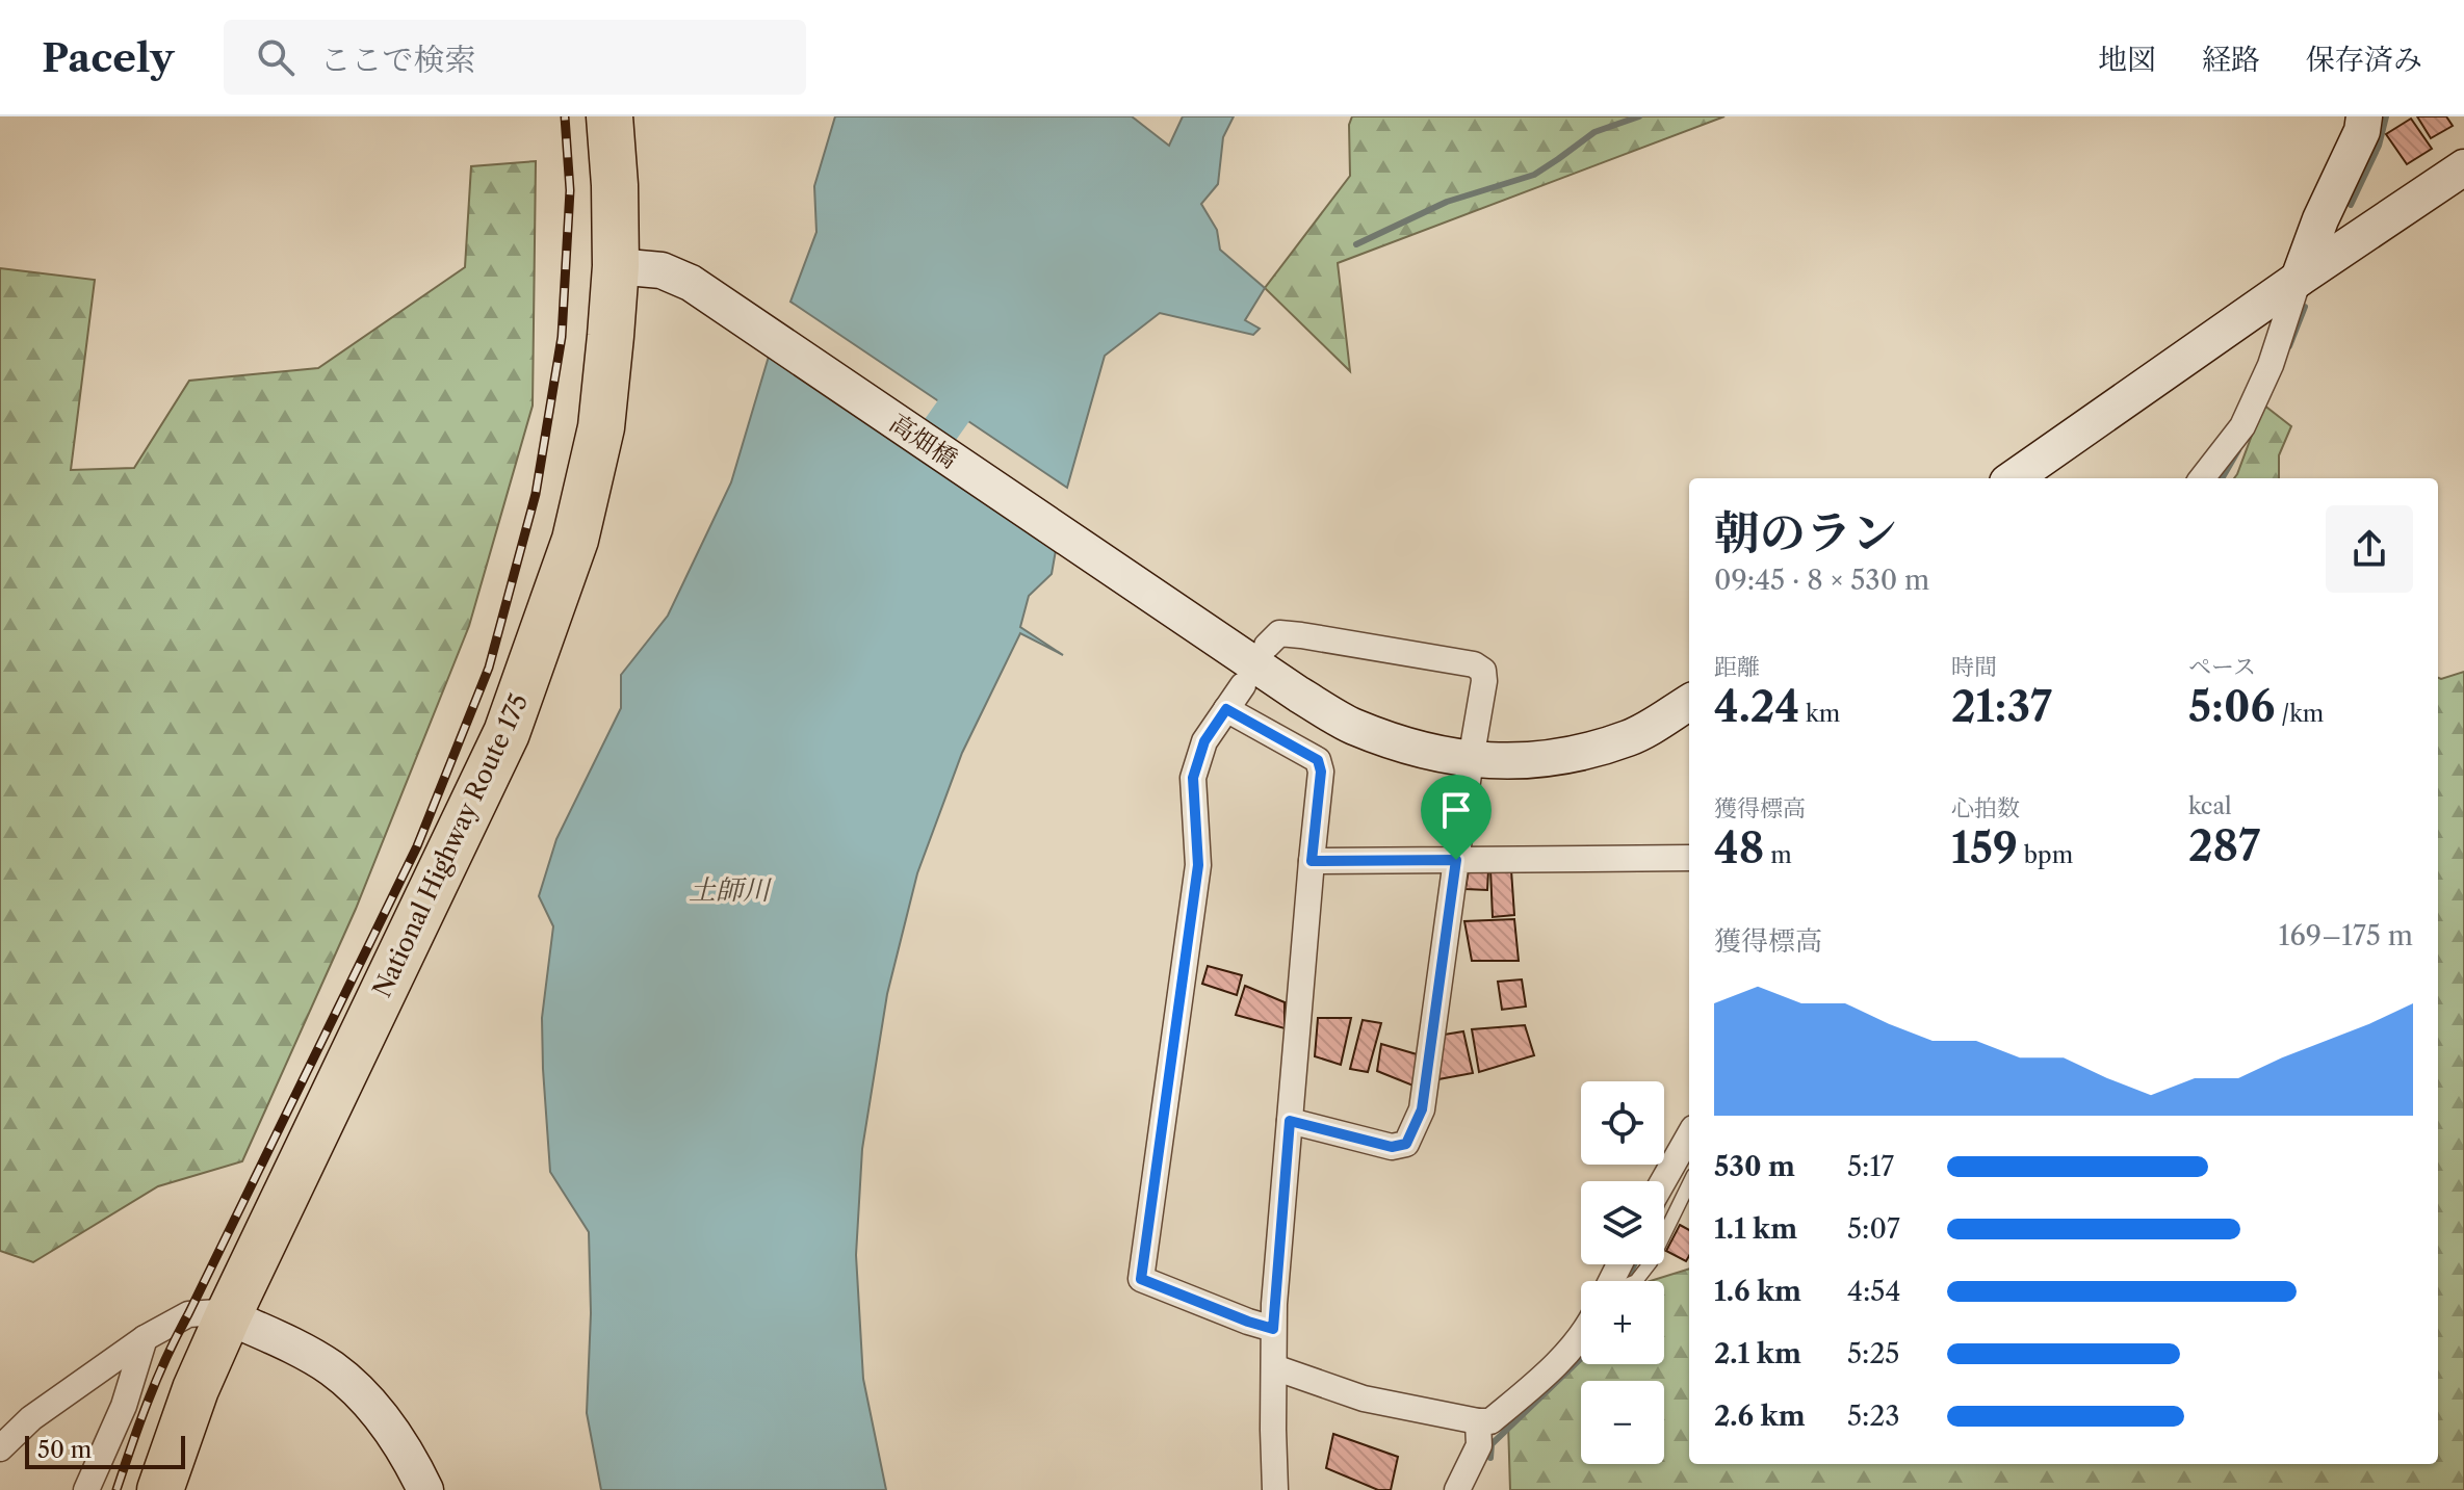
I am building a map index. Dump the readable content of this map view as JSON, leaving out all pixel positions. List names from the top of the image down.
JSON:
{
  "streets": {
    "highway": ["National Highway Route 175"],
    "street": ["高畑橋"]
  },
  "crossings": [
    ["高畑橋", "National Highway Route 175"]
  ],
  "water": ["土師川"],
  "scale_bar": "50 m",
  "page": {
    "header": "Pacely",
    "search": "ここで検索",
    "nav": ["地図", "経路", "保存済み"],
    "heading": ["朝のラン", "09:45 · 8 × 530 m"],
    "stats": [
      ["距離", "4.24 km"],
      ["時間", "21:37"],
      ["ペース", "5:06 /km"],
      ["獲得標高", "48 m"],
      ["心拍数", "159 bpm"],
      ["kcal", "287"]
    ],
    "chart": ["獲得標高", "169–175 m"],
    "map_buttons": ["+", "−"],
    "list": [
      {
        "name": "530 m",
        "note": "5:17"
      },
      {
        "name": "1.1 km",
        "note": "5:07"
      },
      {
        "name": "1.6 km",
        "note": "4:54"
      },
      {
        "name": "2.1 km",
        "note": "5:25"
      },
      {
        "name": "2.6 km",
        "note": "5:23"
      }
    ],
    "scale": "50 m"
  }
}
